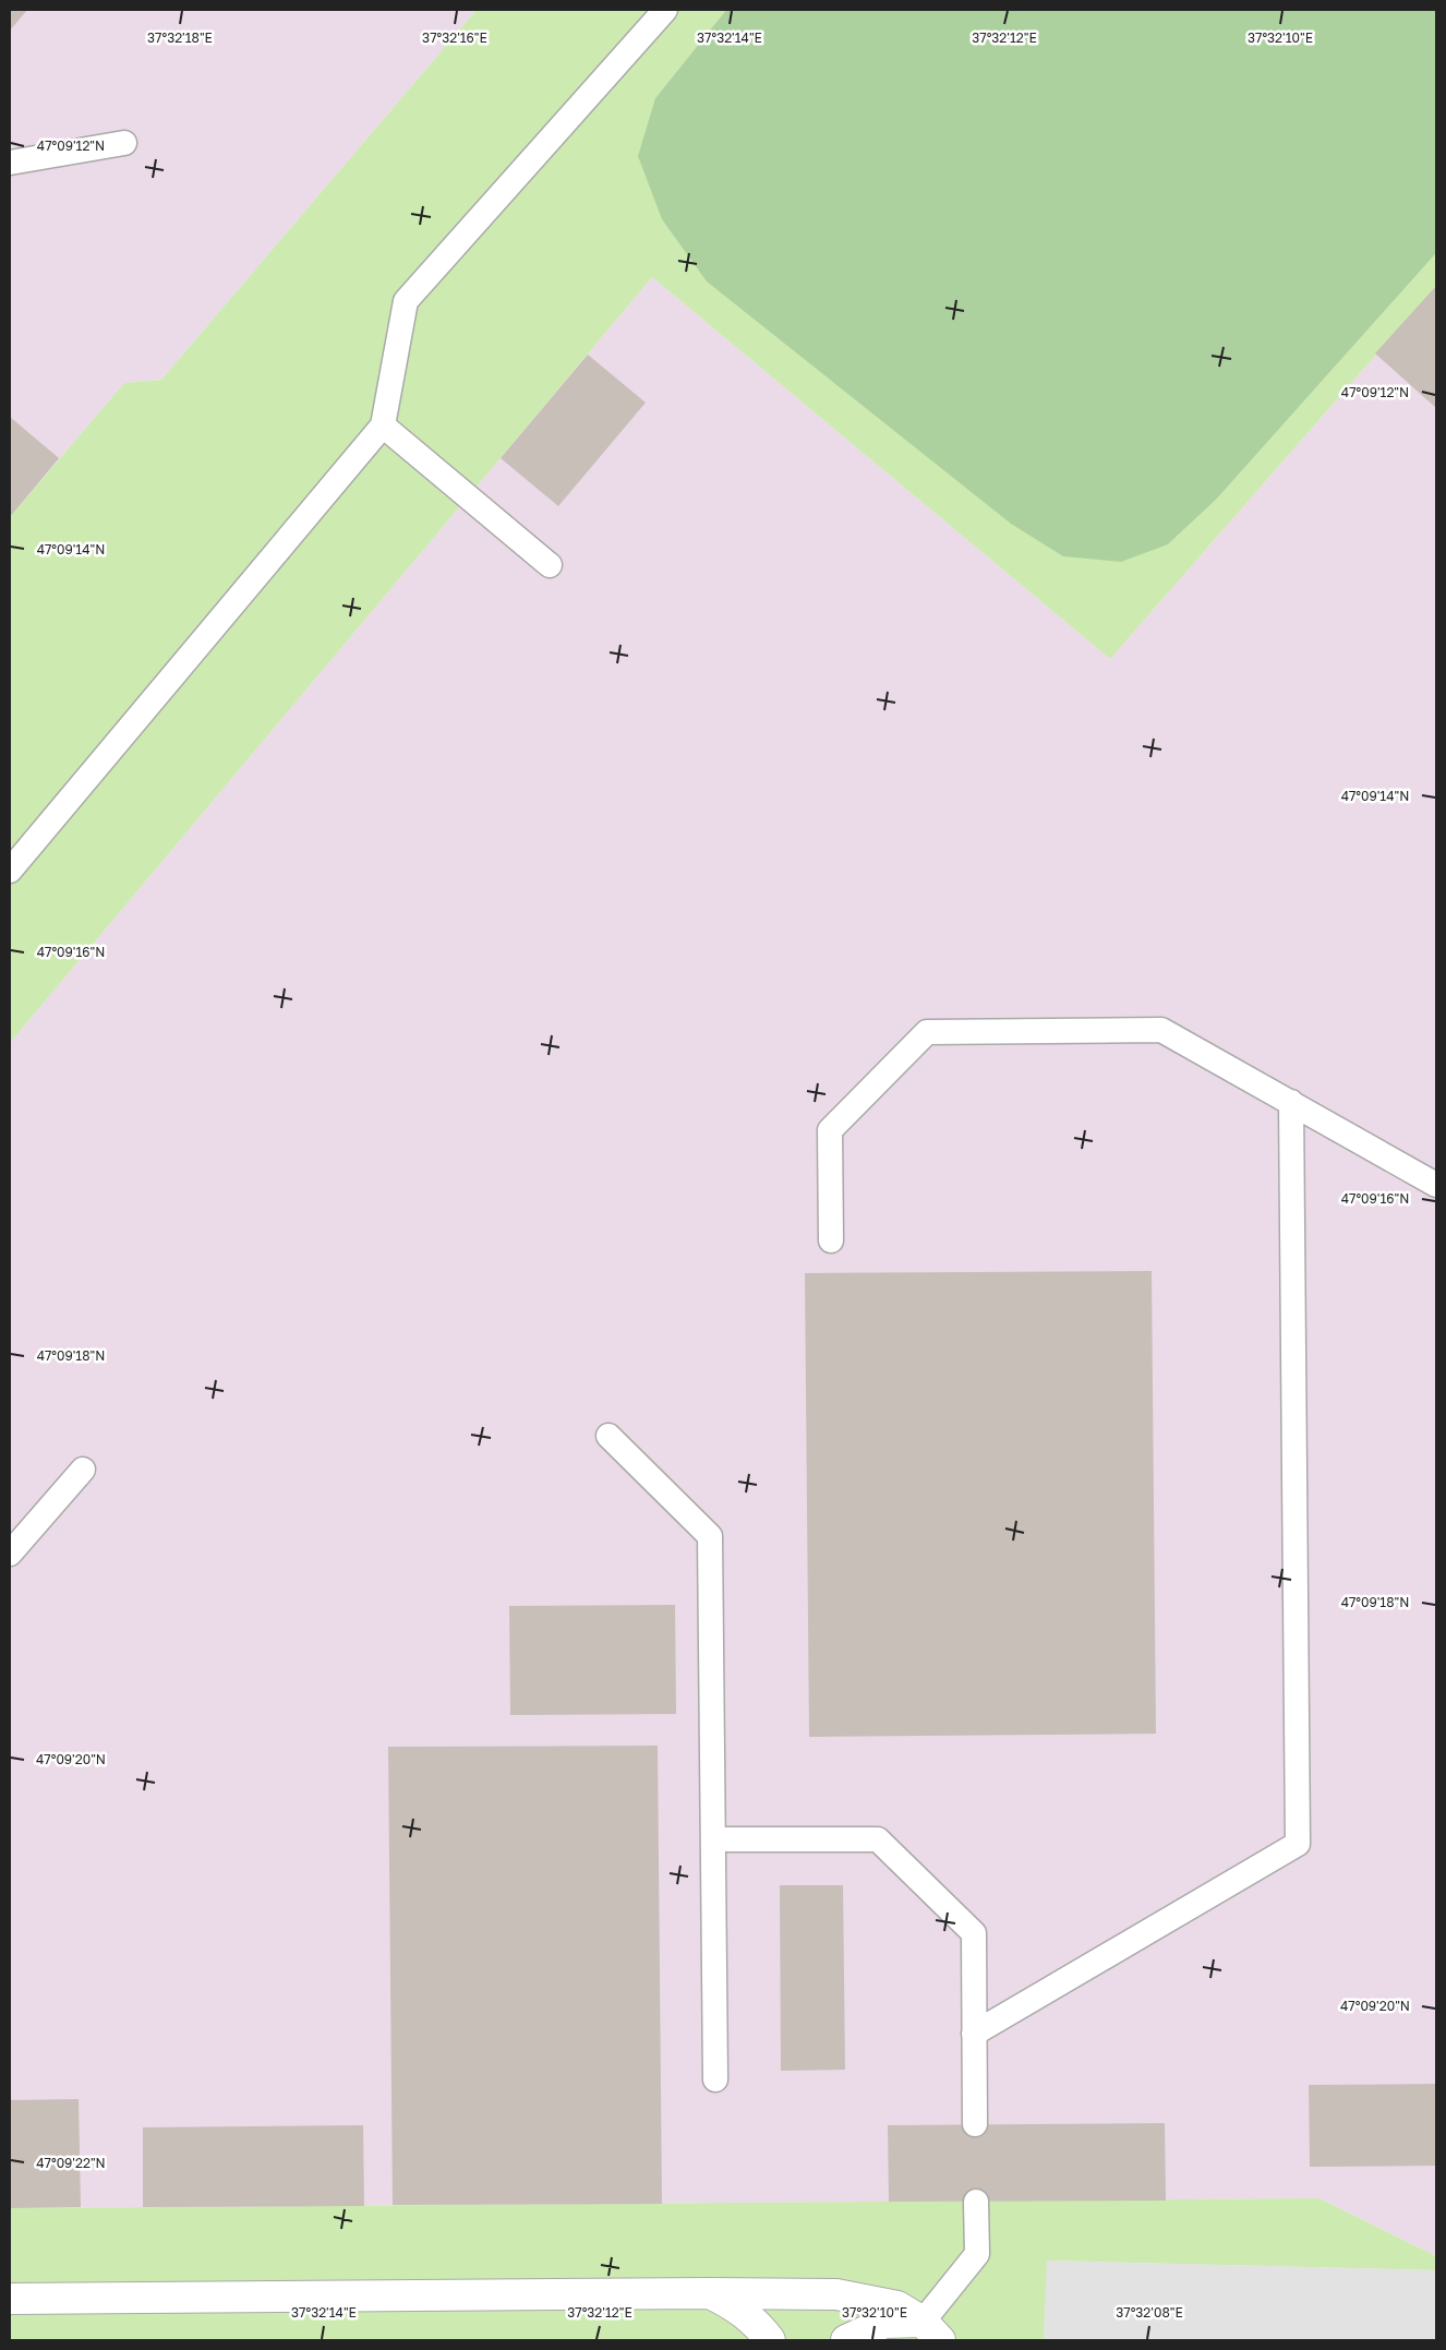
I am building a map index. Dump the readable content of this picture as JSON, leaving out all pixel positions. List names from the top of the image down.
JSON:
{
  "coordinates": [
    "37°32'16\"E",
    "37°32'14\"E",
    "37°32'12\"E",
    "37°32'10\"E",
    "37°32'18\"E",
    "47°09'12\"N",
    "47°09'14\"N",
    "47°09'16\"N",
    "47°09'18\"N",
    "47°09'20\"N",
    "47°09'22\"N",
    "37°32'08\"E"
  ]
}
